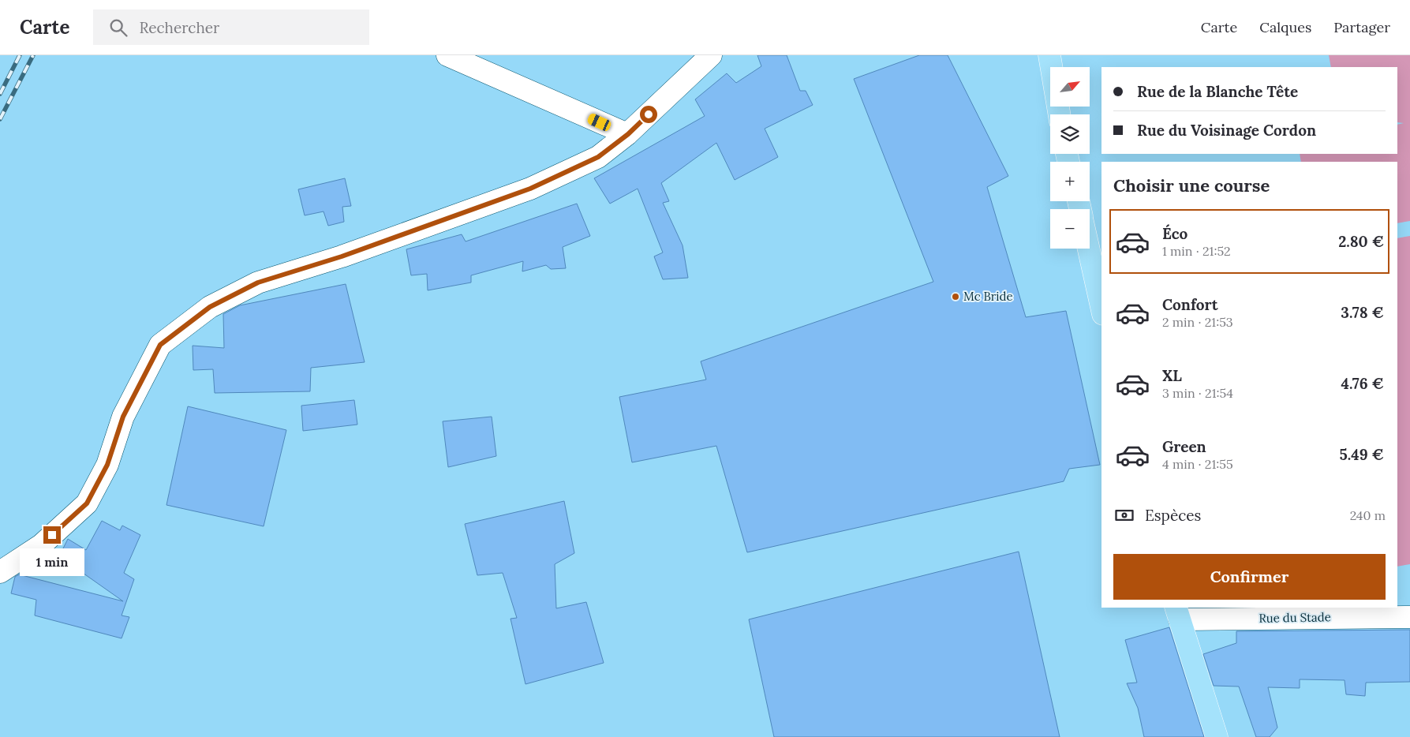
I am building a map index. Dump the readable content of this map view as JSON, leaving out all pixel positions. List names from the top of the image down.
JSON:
{
  "streets": {
    "street": ["Rue du Stade"]
  },
  "places": ["Mc Bride"],
  "north": "top right",
  "page": {
    "header": "Carte",
    "search": "Rechercher",
    "nav": ["Carte", "Calques", "Partager"],
    "map_buttons": ["+", "−"],
    "banner": ["Rue de la Blanche Tête", "Rue du Voisinage Cordon"],
    "heading": "Choisir une course",
    "list": [
      {
        "name": "Éco",
        "note": "1 min · 21:52",
        "value": "2.80 €"
      },
      {
        "name": "Confort",
        "note": "2 min · 21:53",
        "value": "3.78 €"
      },
      {
        "name": "XL",
        "note": "3 min · 21:54",
        "value": "4.76 €"
      },
      {
        "name": "Green",
        "note": "4 min · 21:55",
        "value": "5.49 €"
      }
    ],
    "pay": ["Espèces", "240 m"],
    "buttons": "Confirmer",
    "bubble": "1 min"
  }
}
